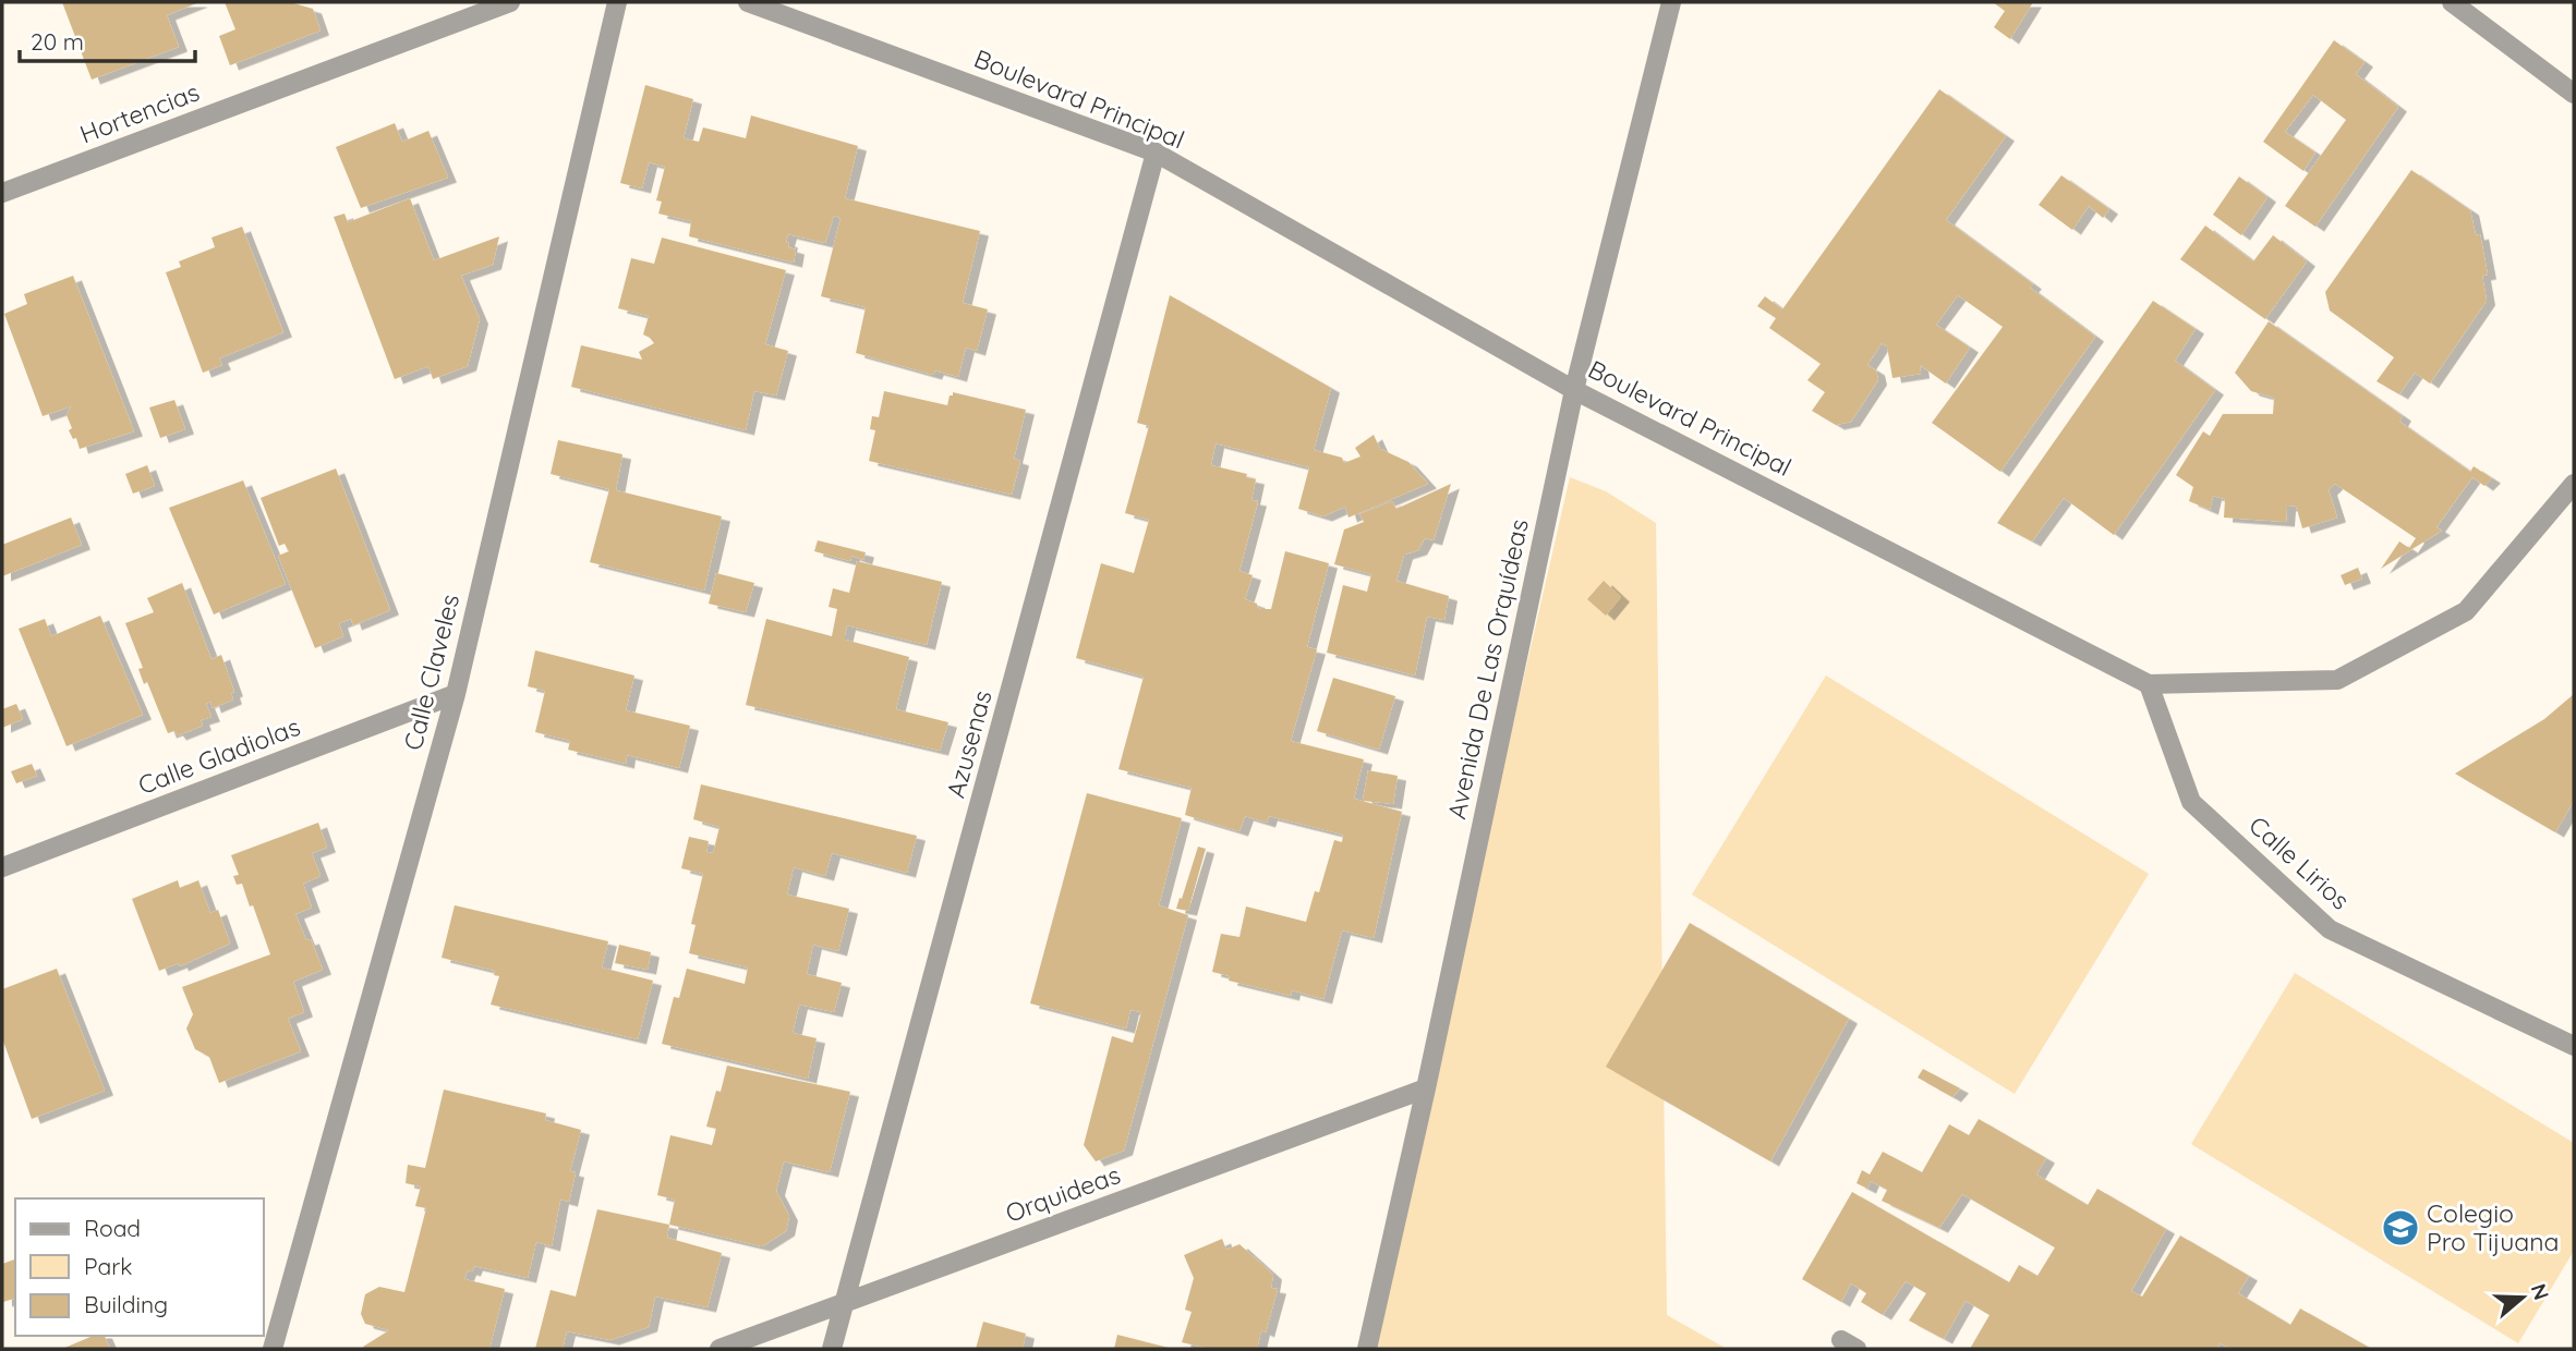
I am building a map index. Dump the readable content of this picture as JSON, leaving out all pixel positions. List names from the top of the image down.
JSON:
{
  "streets": {
    "street": [
      "Boulevard Principal",
      "Hortencias",
      "Avenida De Las Orquídeas",
      "Calle Claveles",
      "Azusenas",
      "Calle Gladiolas",
      "Calle Lirios",
      "Orquideas"
    ]
  },
  "crossings": [
    ["Boulevard Principal", "Avenida De Las Orquídeas"],
    ["Boulevard Principal", "Azusenas"],
    ["Boulevard Principal", "Calle Lirios"],
    ["Avenida De Las Orquídeas", "Orquideas"],
    ["Calle Claveles", "Calle Gladiolas"],
    ["Azusenas", "Orquideas"]
  ],
  "places": {
    "school or university": ["Colegio Pro Tijuana"]
  },
  "legend": ["Road", "Park", "Building"],
  "scale_bar": "20 m",
  "north": "right"
}
